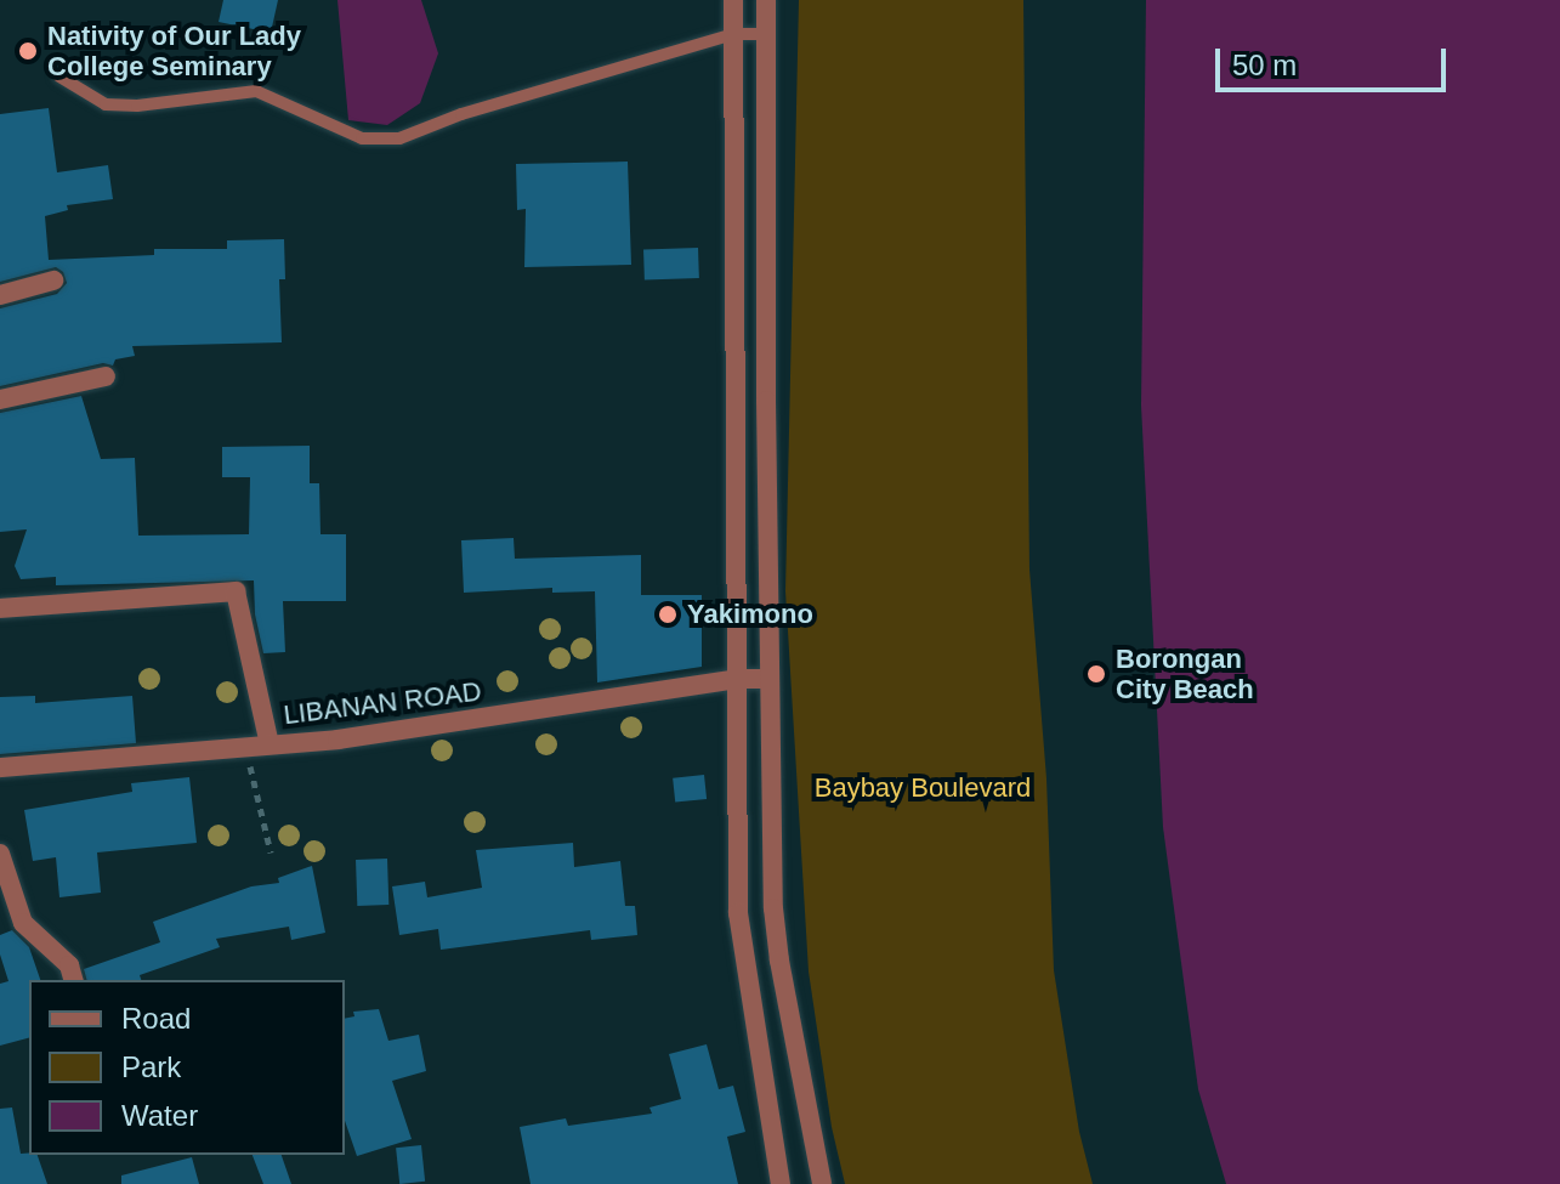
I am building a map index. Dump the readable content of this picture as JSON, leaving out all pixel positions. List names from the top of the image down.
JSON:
{
  "streets": {
    "street": ["LIBANAN ROAD"]
  },
  "parks": ["Baybay Boulevard"],
  "places": ["Nativity of Our Lady College Seminary", "Yakimono", "Borongan City Beach"],
  "legend": ["Road", "Park", "Water"],
  "scale_bar": "50 m"
}
